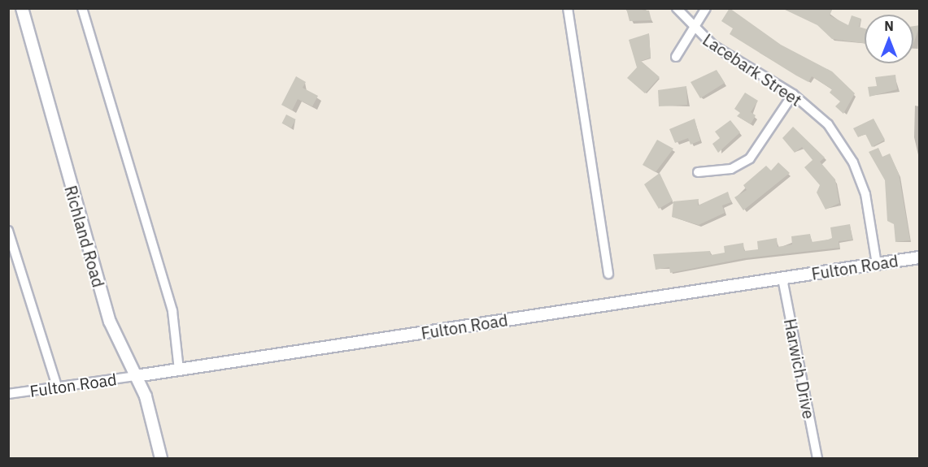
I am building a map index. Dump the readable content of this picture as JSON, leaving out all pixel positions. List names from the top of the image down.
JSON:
{
  "streets": {
    "street": [
      "Lacebark Street",
      "Richland Road",
      "Fulton Road",
      "Harwich Drive"
    ]
  },
  "crossings": [
    ["Lacebark Street", "Fulton Road"],
    ["Richland Road", "Fulton Road"],
    ["Fulton Road", "Harwich Drive"]
  ],
  "north": "top"
}
